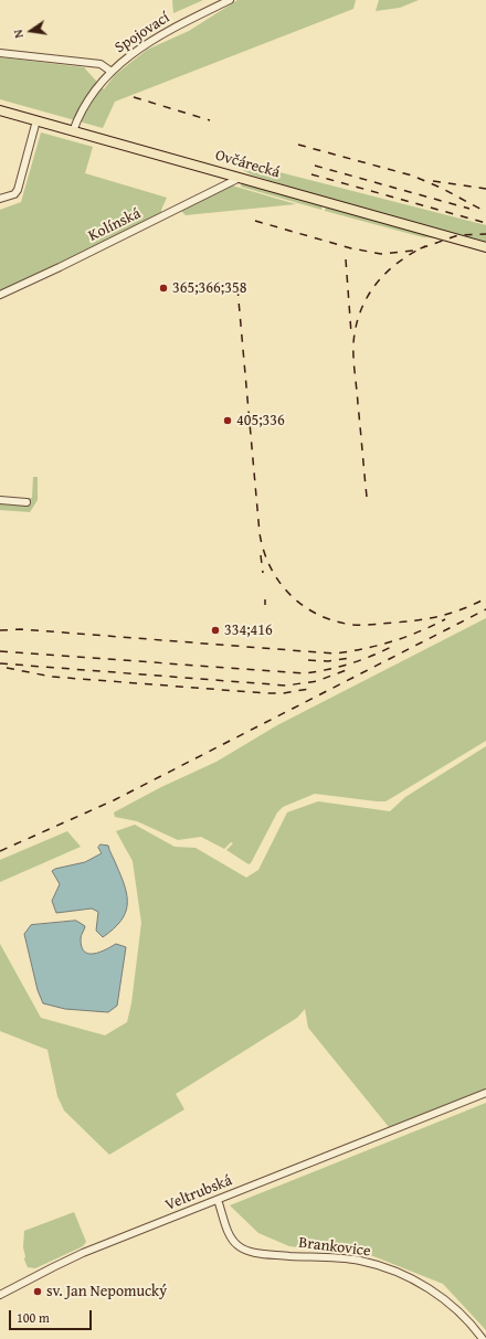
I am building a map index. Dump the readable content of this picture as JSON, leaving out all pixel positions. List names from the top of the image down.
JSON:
{
  "streets": {
    "main road": ["Ovčárecká"],
    "street": [
      "Spojovací",
      "Kolínská",
      "Veltrubská",
      "Brankovice"
    ]
  },
  "crossings": [
    ["Spojovací", "Ovčárecká"],
    ["Ovčárecká", "Kolínská"],
    ["Veltrubská", "Brankovice"]
  ],
  "places": [
    "365;366;358",
    "405;336",
    "334;416",
    "sv. Jan Nepomucký"
  ],
  "scale_bar": "100 m",
  "north": "left"
}
